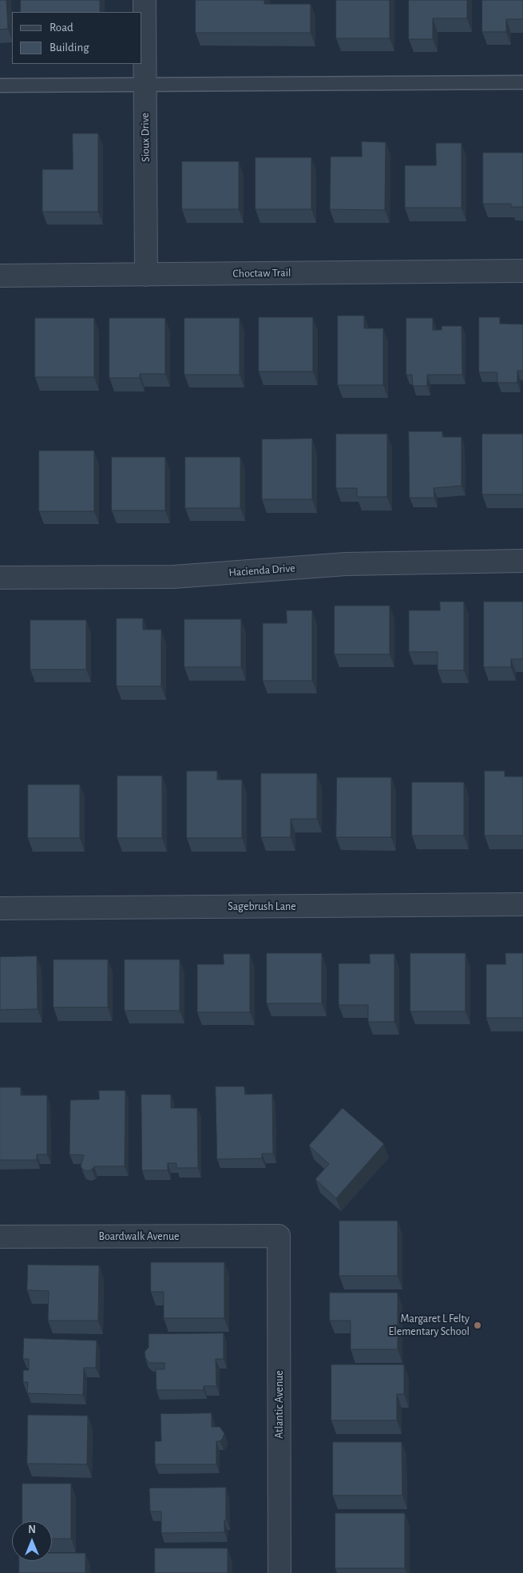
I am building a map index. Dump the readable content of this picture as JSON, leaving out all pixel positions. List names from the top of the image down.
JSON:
{
  "streets": {
    "street": [
      "Sioux Drive",
      "Choctaw Trail",
      "Hacienda Drive",
      "Sagebrush Lane",
      "Boardwalk Avenue",
      "Atlantic Avenue"
    ]
  },
  "crossings": [
    ["Sioux Drive", "Choctaw Trail"],
    ["Boardwalk Avenue", "Atlantic Avenue"]
  ],
  "places": ["Margaret L Felty Elementary School"],
  "legend": ["Road", "Building"],
  "north": "top"
}
